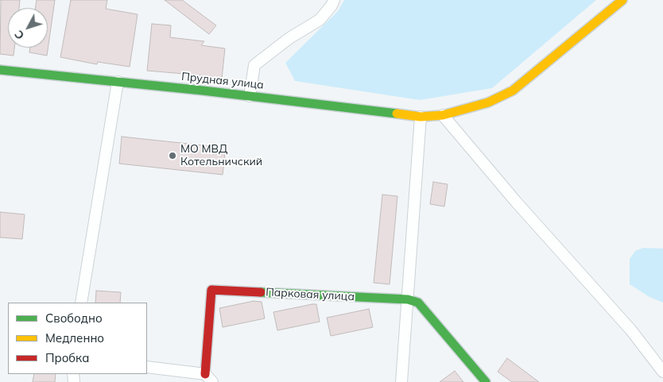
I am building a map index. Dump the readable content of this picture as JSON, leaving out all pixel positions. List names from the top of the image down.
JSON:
{
  "streets": {
    "street": ["Прудная улица", "Парковая улица"]
  },
  "places": ["МО МВД Котельничский"],
  "legend": ["Свободно", "Медленно", "Пробка"],
  "north": "bottom left"
}
